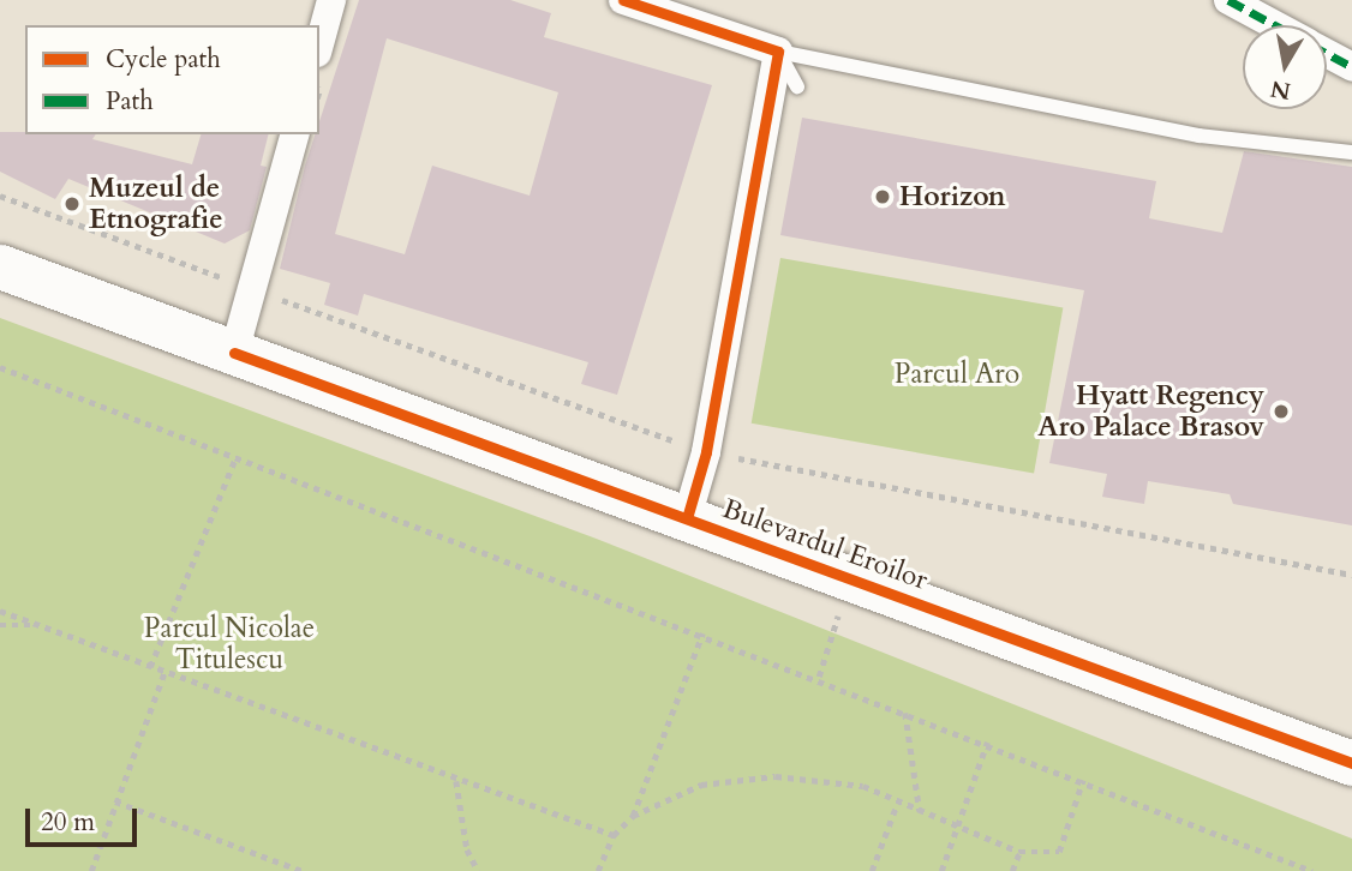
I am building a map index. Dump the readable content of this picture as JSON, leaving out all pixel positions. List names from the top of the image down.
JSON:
{
  "streets": {
    "main road": ["Bulevardul Eroilor"]
  },
  "parks": ["Parcul Aro", "Parcul Nicolae Titulescu"],
  "places": ["Horizon", "Muzeul de Etnografie", "Hyatt Regency Aro Palace Brasov"],
  "legend": ["Cycle path", "Path"],
  "scale_bar": "20 m",
  "north": "bottom"
}
